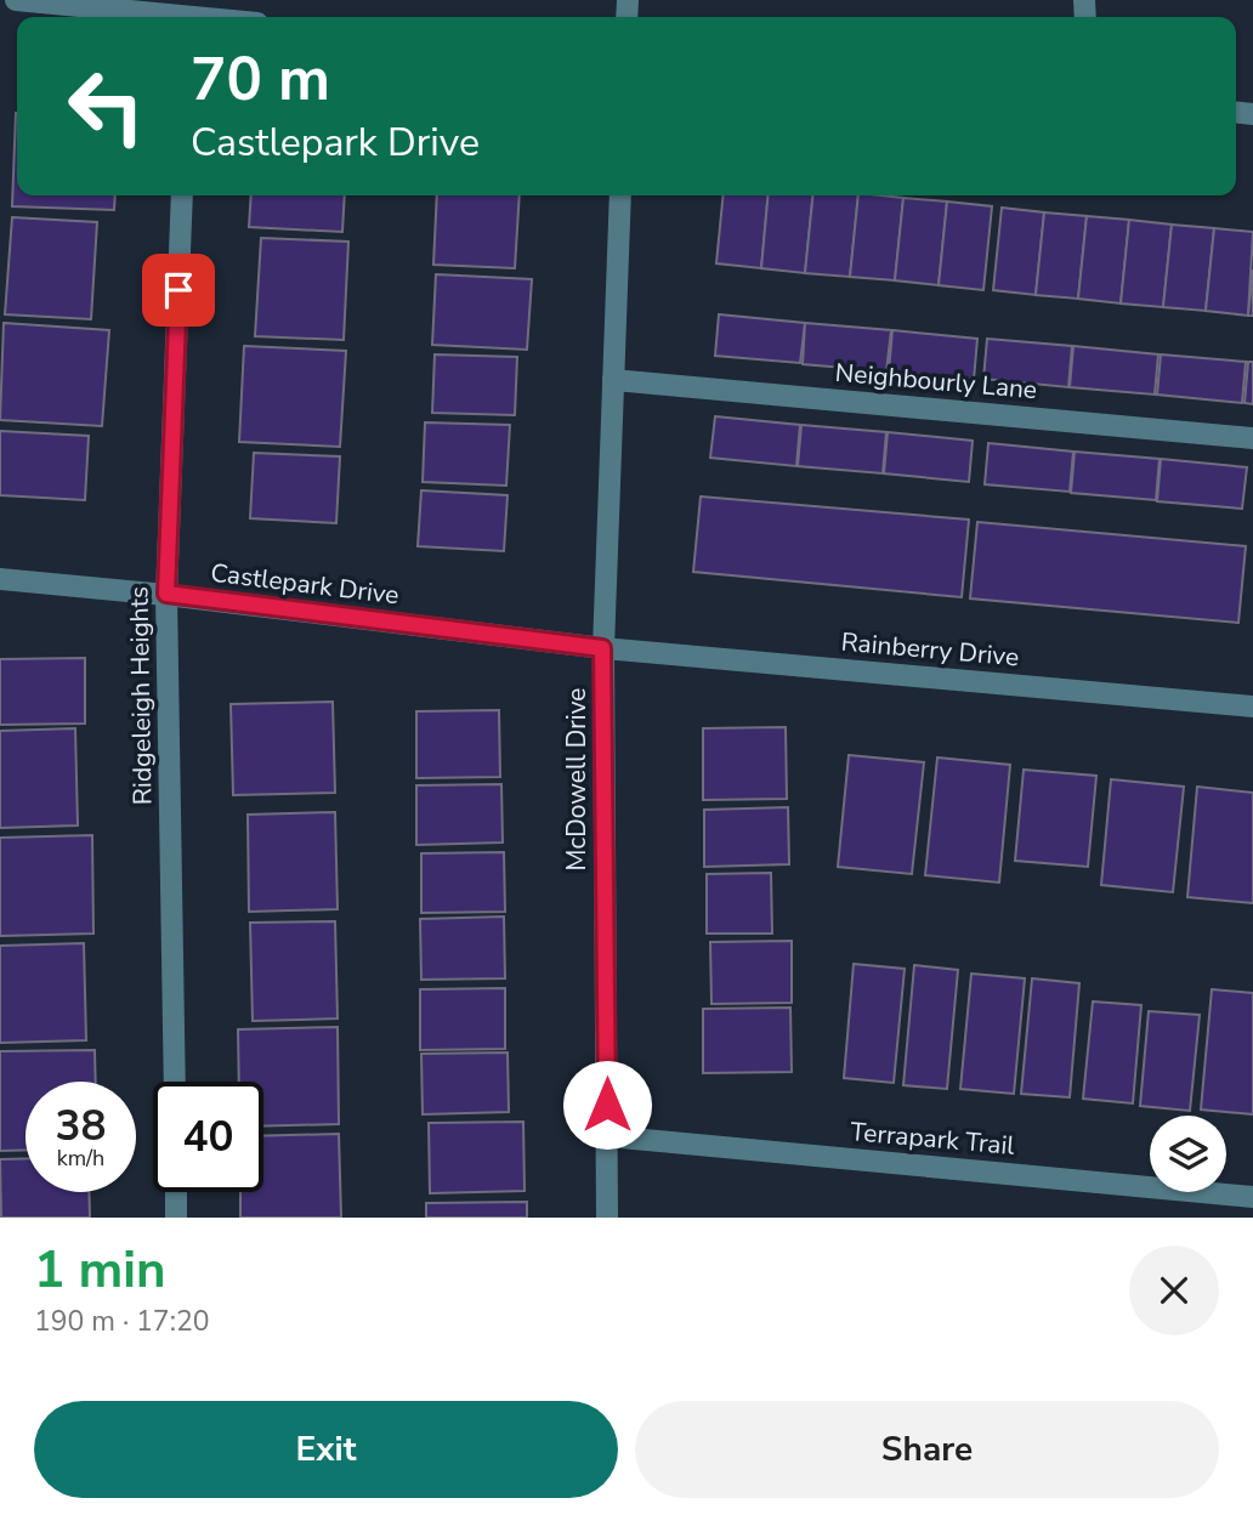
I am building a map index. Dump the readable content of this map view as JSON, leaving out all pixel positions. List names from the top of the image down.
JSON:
{
  "streets": {
    "street": [
      "Neighbourly Lane",
      "Castlepark Drive",
      "Rainberry Drive",
      "Ridgeleigh Heights",
      "McDowell Drive",
      "Terrapark Trail"
    ]
  },
  "crossings": [
    ["Neighbourly Lane", "McDowell Drive"],
    ["Castlepark Drive", "Rainberry Drive"],
    ["Castlepark Drive", "Ridgeleigh Heights"],
    ["Castlepark Drive", "McDowell Drive"],
    ["Rainberry Drive", "McDowell Drive"],
    ["McDowell Drive", "Terrapark Trail"]
  ],
  "page": {
    "turn": ["70 m", "Castlepark Drive"],
    "speed": "38 km/h",
    "limit": "40",
    "heading": ["1 min", "190 m · 17:20"],
    "buttons": ["Exit", "Share"]
  }
}
